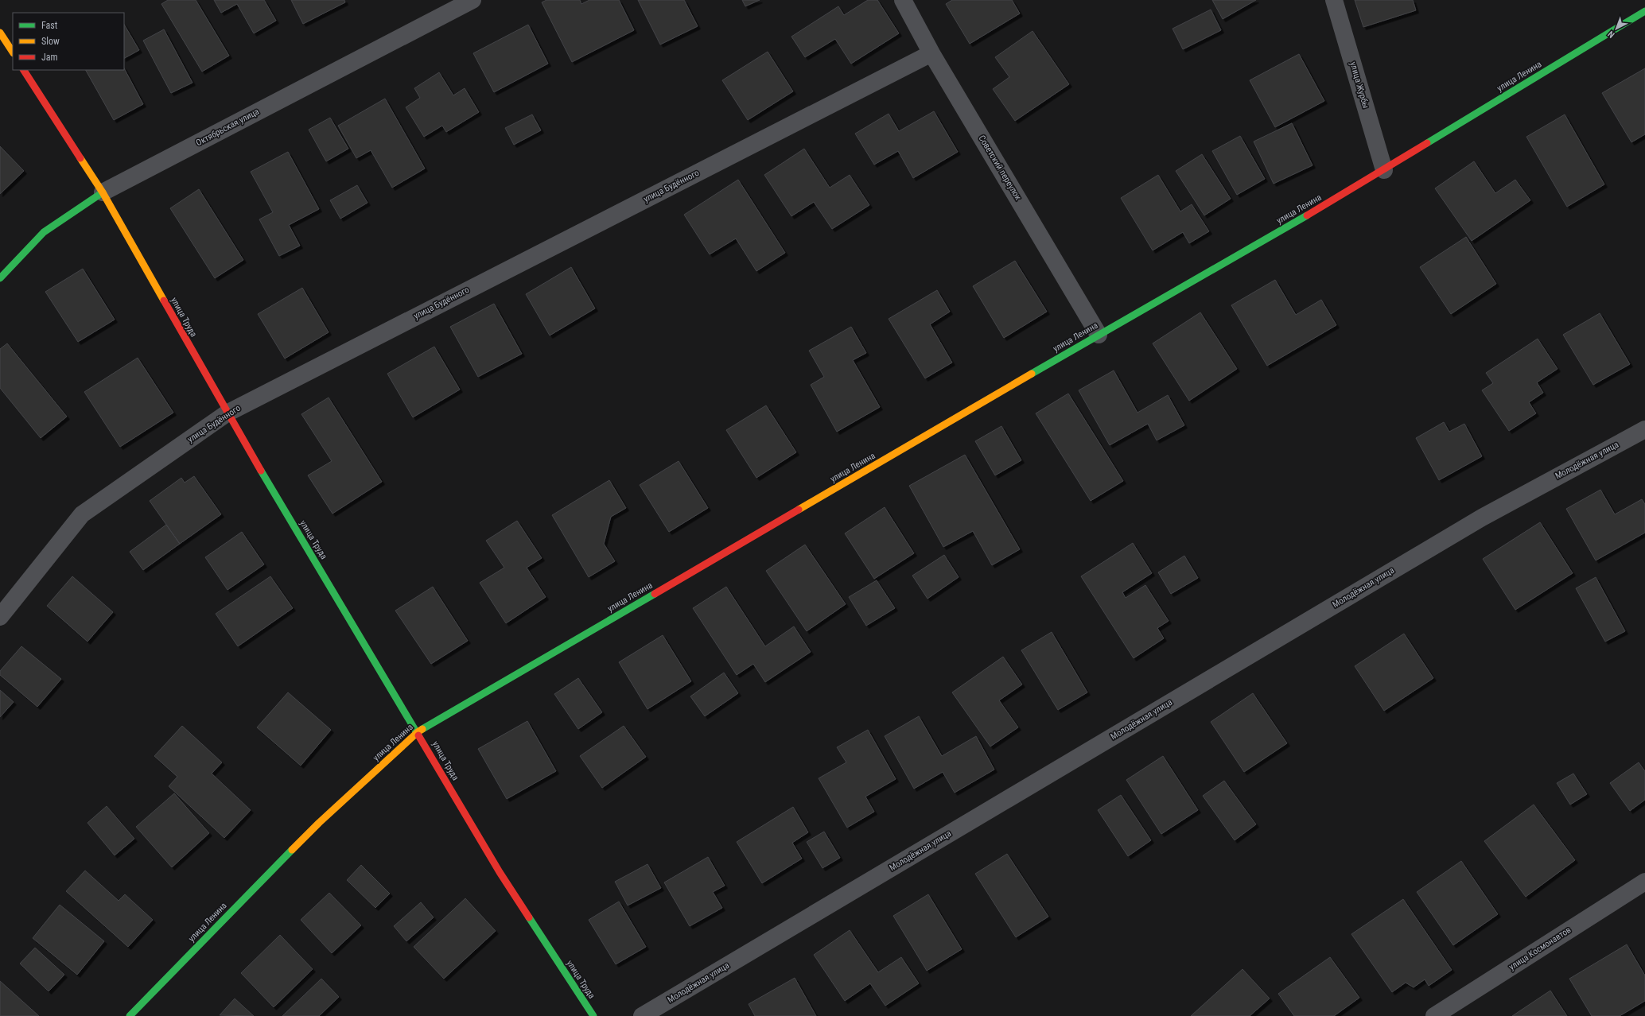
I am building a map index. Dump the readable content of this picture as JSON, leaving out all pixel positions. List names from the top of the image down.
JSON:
{
  "streets": {
    "street": [
      "улица Ленина",
      "улица Журбы",
      "Октябрьская улица",
      "Советский переулок",
      "улица Будённого",
      "улица Труда",
      "Молодёжная улица",
      "улица Космонавтов"
    ]
  },
  "crossings": [
    ["улица Ленина", "улица Журбы"],
    ["улица Ленина", "Советский переулок"],
    ["улица Ленина", "улица Труда"],
    ["Октябрьская улица", "улица Труда"],
    ["Советский переулок", "улица Будённого"],
    ["улица Будённого", "улица Труда"]
  ],
  "legend": ["Fast", "Slow", "Jam"],
  "north": "bottom left"
}
